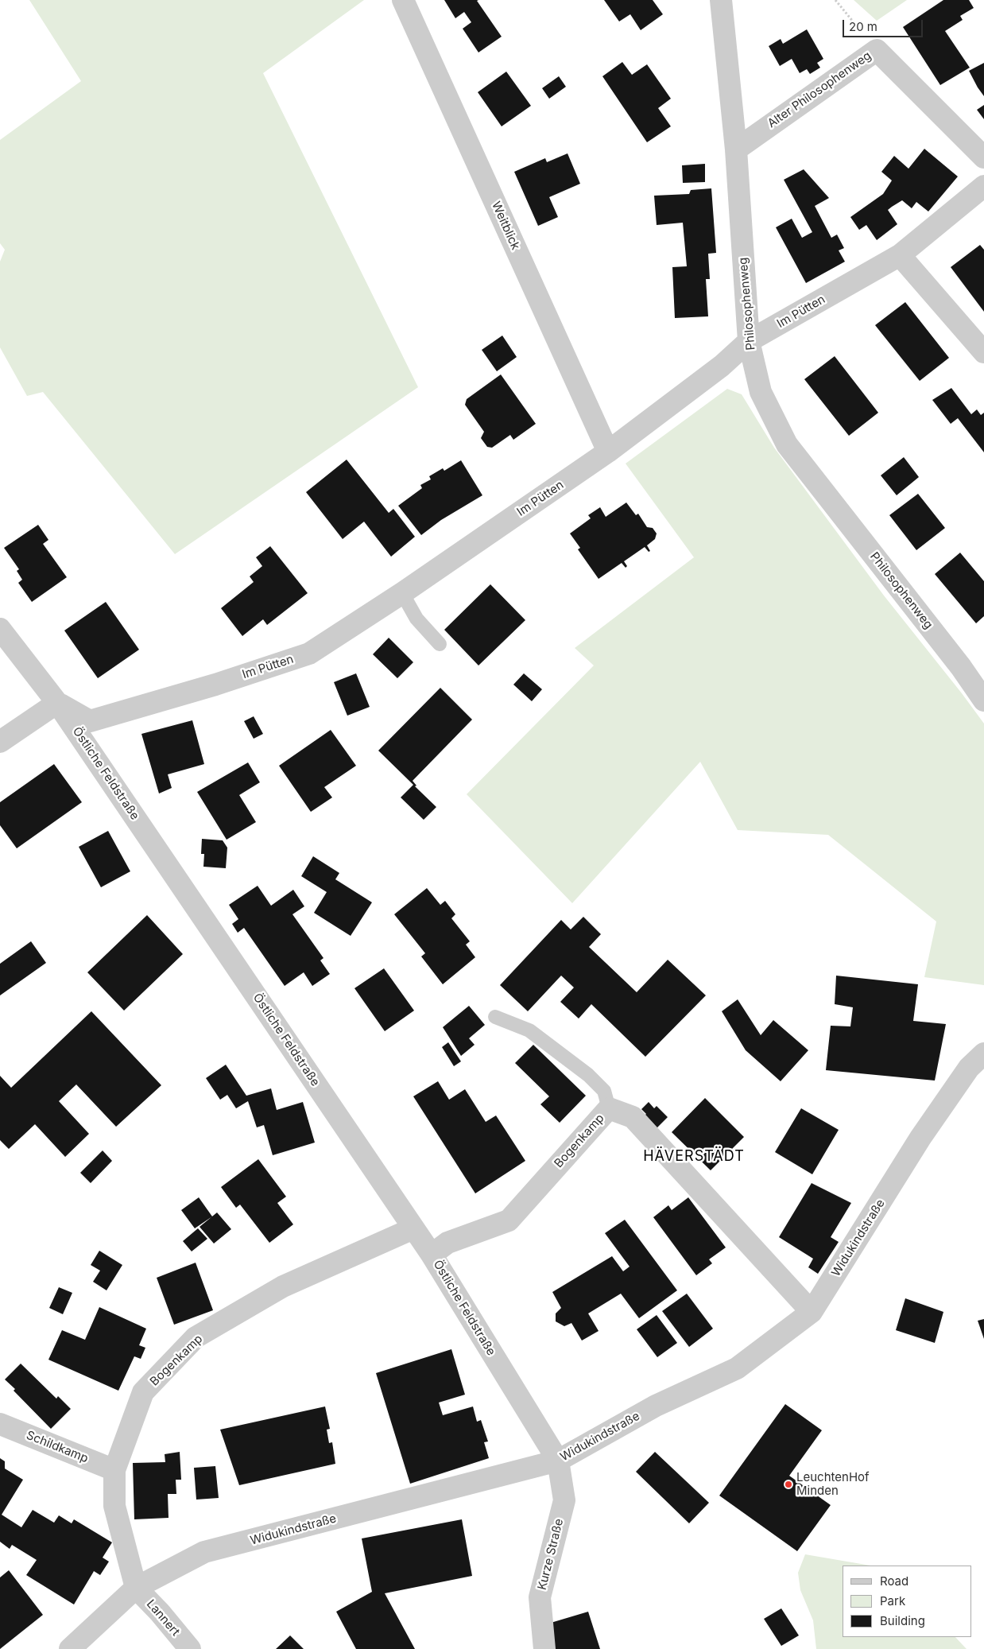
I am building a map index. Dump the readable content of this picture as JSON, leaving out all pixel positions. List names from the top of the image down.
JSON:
{
  "streets": {
    "street": [
      "Alter Philosophenweg",
      "Weitblick",
      "Philosophenweg",
      "Im Pütten",
      "Östliche Feldstraße",
      "Bogenkamp",
      "Widukindstraße",
      "Schildkamp",
      "Kurze Straße",
      "Lannert"
    ]
  },
  "crossings": [
    ["Alter Philosophenweg", "Philosophenweg"],
    ["Weitblick", "Im Pütten"],
    ["Philosophenweg", "Im Pütten"],
    ["Im Pütten", "Östliche Feldstraße"],
    ["Östliche Feldstraße", "Bogenkamp"],
    ["Östliche Feldstraße", "Widukindstraße"],
    ["Östliche Feldstraße", "Kurze Straße"],
    ["Bogenkamp", "Widukindstraße"],
    ["Bogenkamp", "Schildkamp"],
    ["Bogenkamp", "Lannert"],
    ["Widukindstraße", "Kurze Straße"],
    ["Widukindstraße", "Lannert"]
  ],
  "districts": ["HÄVERSTÄDT"],
  "places": ["LeuchtenHof Minden"],
  "legend": ["Road", "Park", "Building"],
  "scale_bar": "20 m"
}
